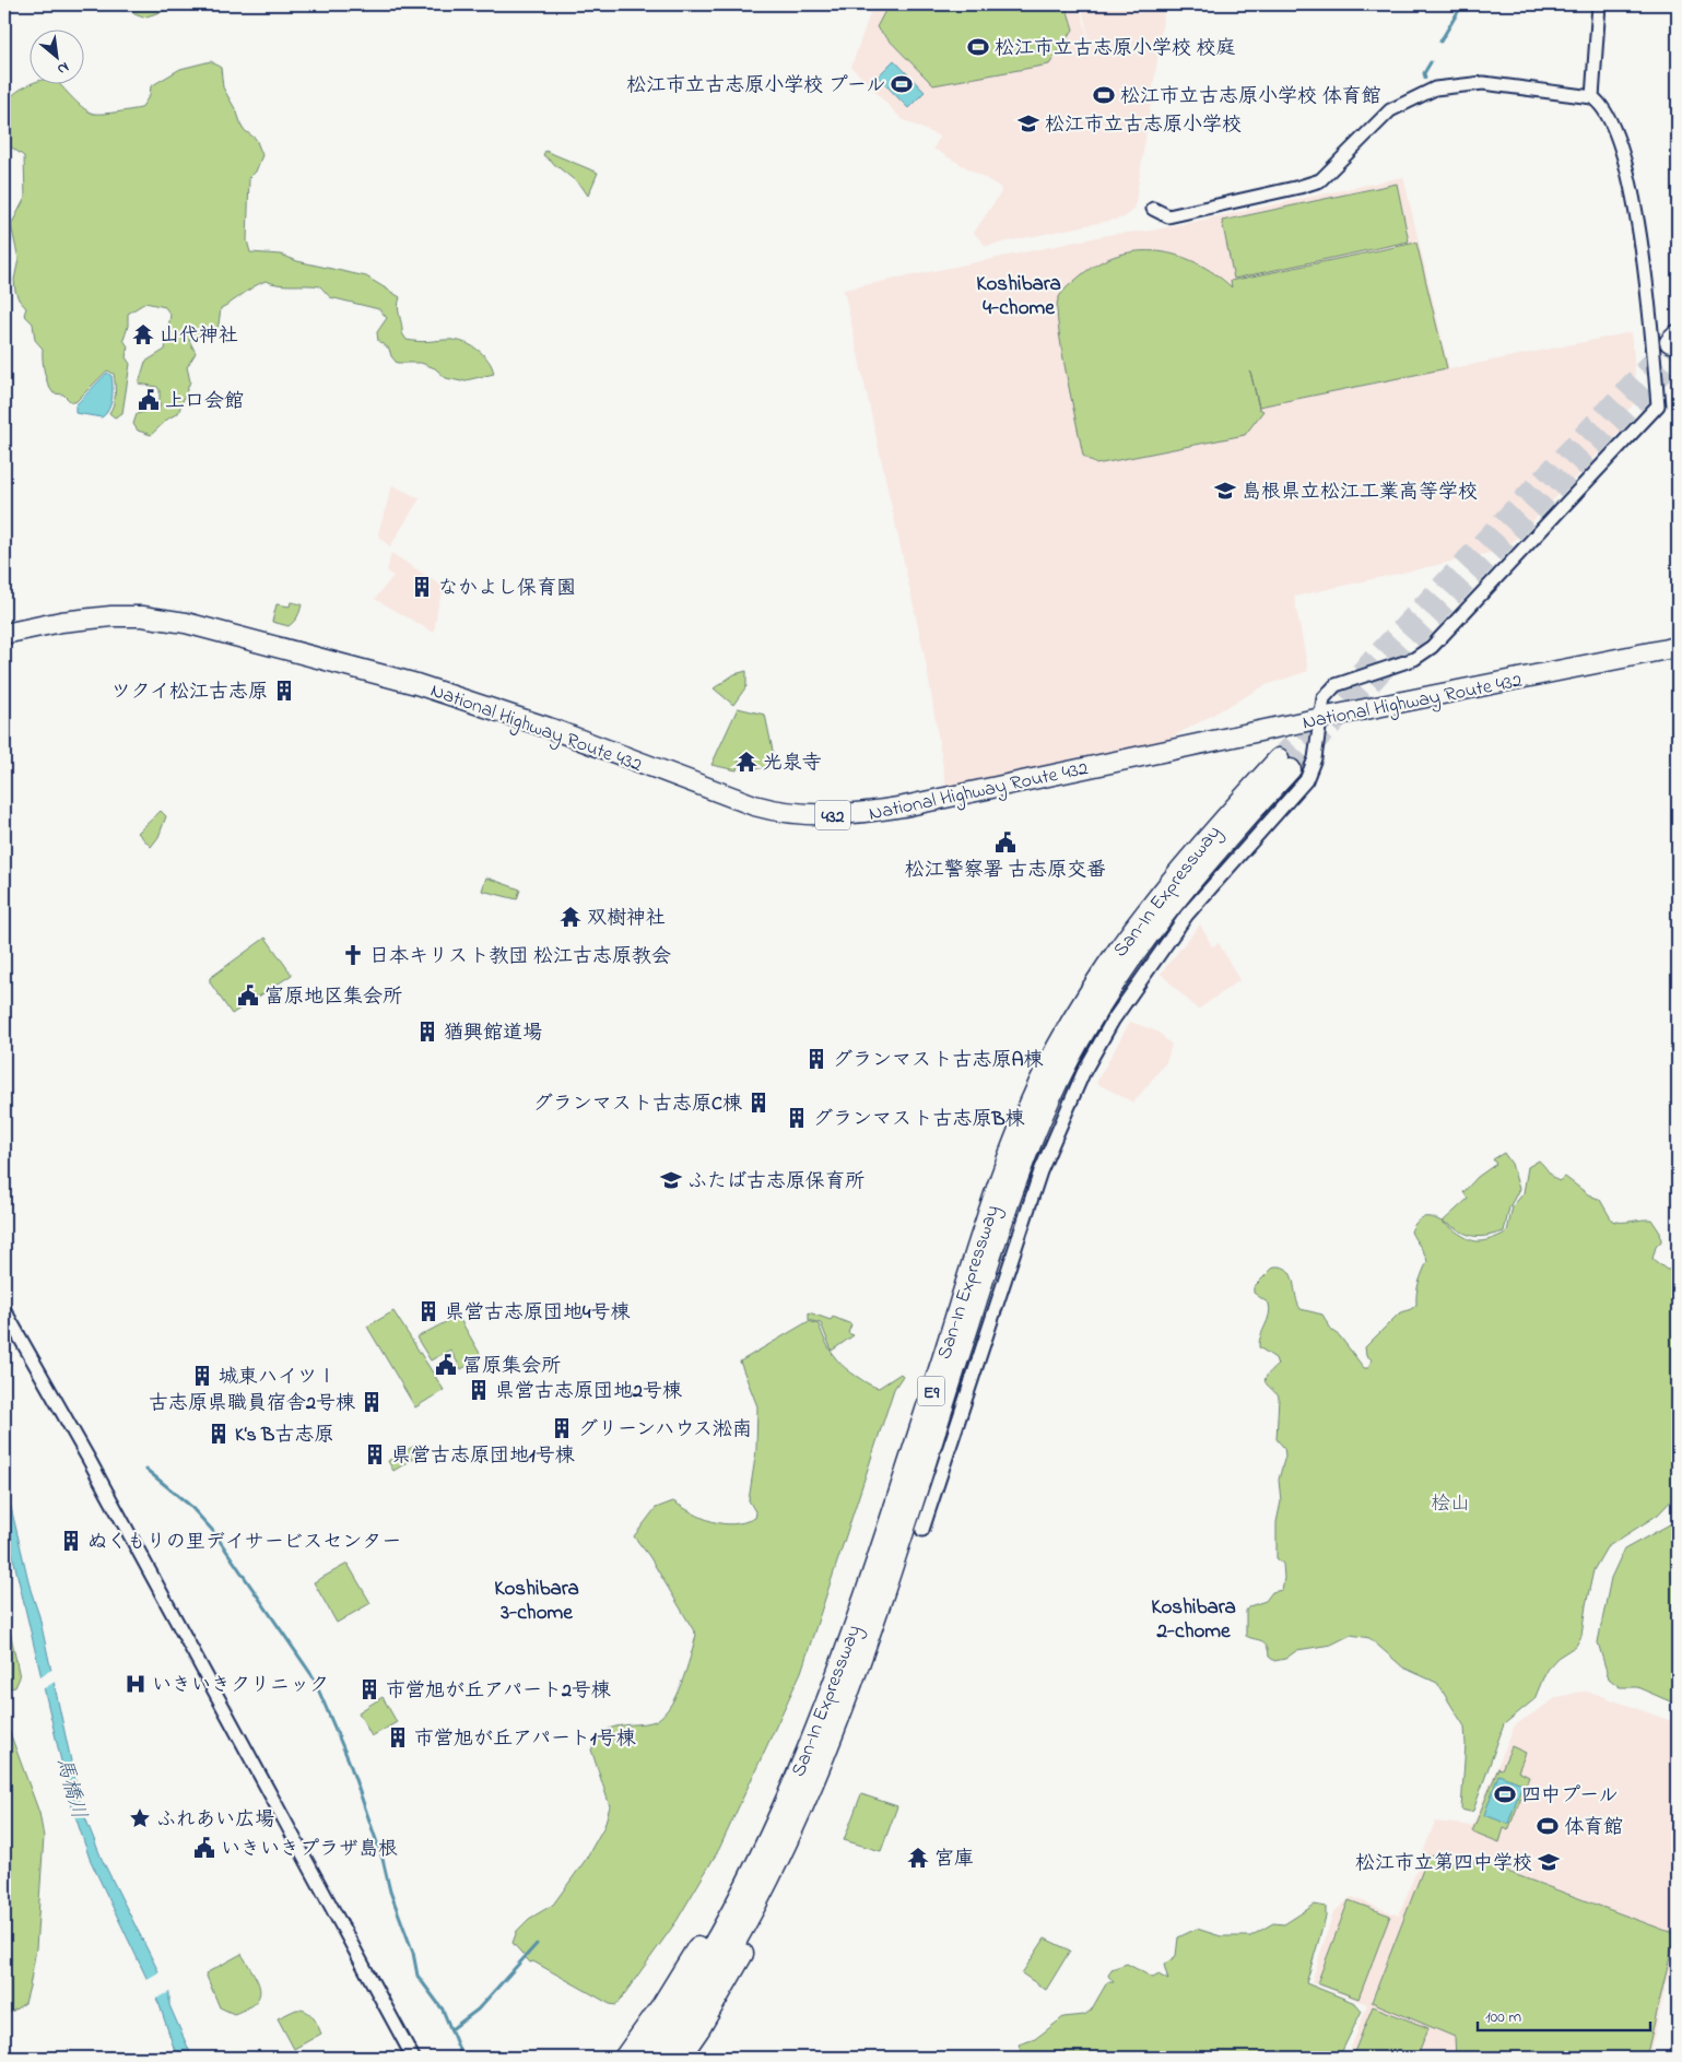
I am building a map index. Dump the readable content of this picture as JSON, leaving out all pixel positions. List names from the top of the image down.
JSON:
{
  "streets": {
    "highway": [
      "National Highway Route 432",
      "432",
      "San-In Expressway",
      "E9"
    ]
  },
  "districts": ["Koshibara 4-chome", "Koshibara 3-chome", "Koshibara 2-chome"],
  "water": ["馬橋川"],
  "parks": ["桧山"],
  "places": {
    "sports": [
      "松江市立古志原小学校 校庭",
      "松江市立古志原小学校 プール",
      "松江市立古志原小学校 体育館",
      "四中プール",
      "体育館"
    ],
    "school or university": [
      "松江市立古志原小学校",
      "島根県立松江工業高等学校",
      "ふたば古志原保育所",
      "松江市立第四中学校"
    ],
    "temple": [
      "山代神社",
      "光泉寺",
      "双樹神社",
      "宮庫"
    ],
    "public building": [
      "上口会館",
      "松江警察署 古志原交番",
      "富原地区集会所",
      "冨原集会所",
      "いきいきプラザ島根"
    ],
    "building": [
      "なかよし保育園",
      "ツクイ松江古志原",
      "猶興館道場",
      "グランマスト古志原A棟",
      "グランマスト古志原C棟",
      "グランマスト古志原B棟",
      "県営古志原団地4号棟",
      "城東ハイツⅠ",
      "県営古志原団地2号棟",
      "古志原県職員宿舎2号棟",
      "グリーンハウス淞南",
      "K‘s B古志原",
      "県営古志原団地1号棟",
      "ぬくもりの里デイサービスセンター",
      "市営旭が丘アパート2号棟",
      "市営旭が丘アパート1号棟"
    ],
    "church": ["日本キリスト教団 松江古志原教会"],
    "hospital": ["いきいきクリニック"],
    "place": ["ふれあい広場"]
  },
  "scale_bar": "100 m",
  "north": "bottom right"
}
